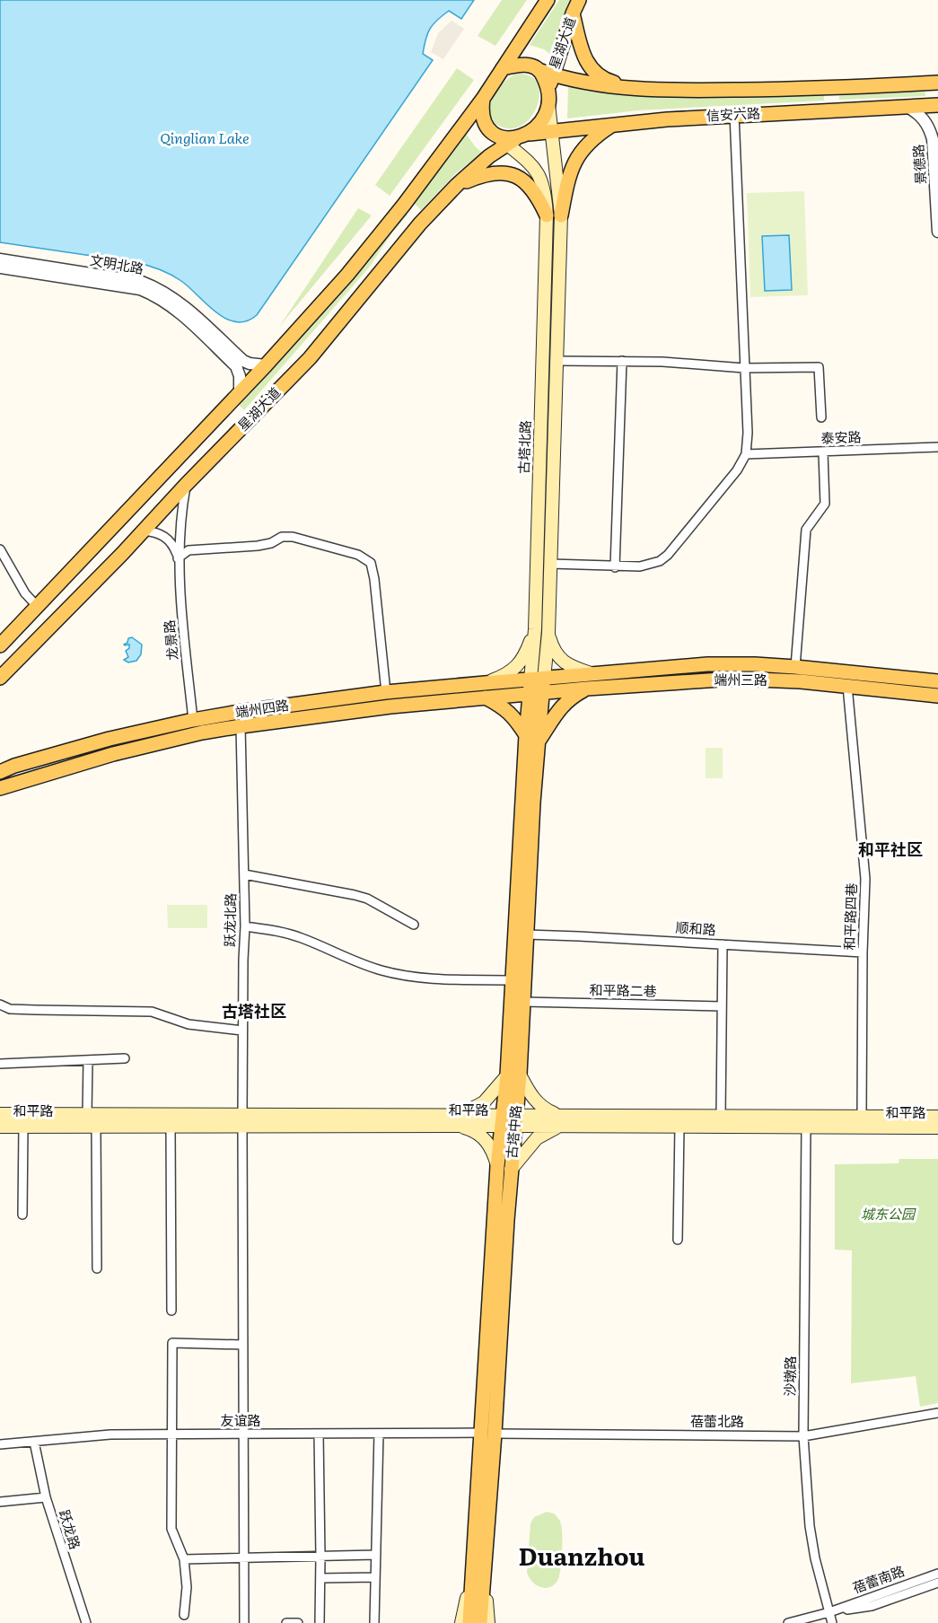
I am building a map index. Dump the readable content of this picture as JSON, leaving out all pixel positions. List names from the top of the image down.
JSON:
{
  "streets": {
    "main road": [
      "星湖大道",
      "信安六路",
      "古塔北路",
      "端州三路",
      "端州四路",
      "和平路",
      "古塔中路"
    ],
    "street": [
      "景德路",
      "文明北路",
      "泰安路",
      "龙景路",
      "和平路四巷",
      "跃龙北路",
      "顺和路",
      "和平路二巷",
      "沙墩路",
      "友谊路",
      "蓓蕾北路",
      "跃龙路",
      "蓓蕾南路"
    ]
  },
  "crossings": [
    ["星湖大道", "信安六路"],
    ["星湖大道", "文明北路"],
    ["星湖大道", "龙景路"],
    ["信安六路", "景德路"],
    ["古塔北路", "端州三路"],
    ["古塔北路", "端州四路"],
    ["龙景路", "端州四路"],
    ["端州三路", "端州四路"],
    ["端州三路", "和平路四巷"],
    ["端州三路", "古塔中路"],
    ["端州四路", "跃龙北路"],
    ["端州四路", "古塔中路"],
    ["和平路四巷", "顺和路"],
    ["和平路四巷", "和平路"],
    ["跃龙北路", "和平路"],
    ["跃龙北路", "友谊路"],
    ["顺和路", "古塔中路"],
    ["和平路二巷", "古塔中路"],
    ["和平路", "古塔中路"],
    ["和平路", "沙墩路"],
    ["古塔中路", "友谊路"],
    ["古塔中路", "蓓蕾北路"],
    ["沙墩路", "蓓蕾北路"],
    ["沙墩路", "蓓蕾南路"],
    ["友谊路", "蓓蕾北路"],
    ["友谊路", "跃龙路"]
  ],
  "districts": ["和平社区", "古塔社区", "Duanzhou"],
  "water": ["Qinglian Lake"],
  "parks": ["城东公园"]
}
